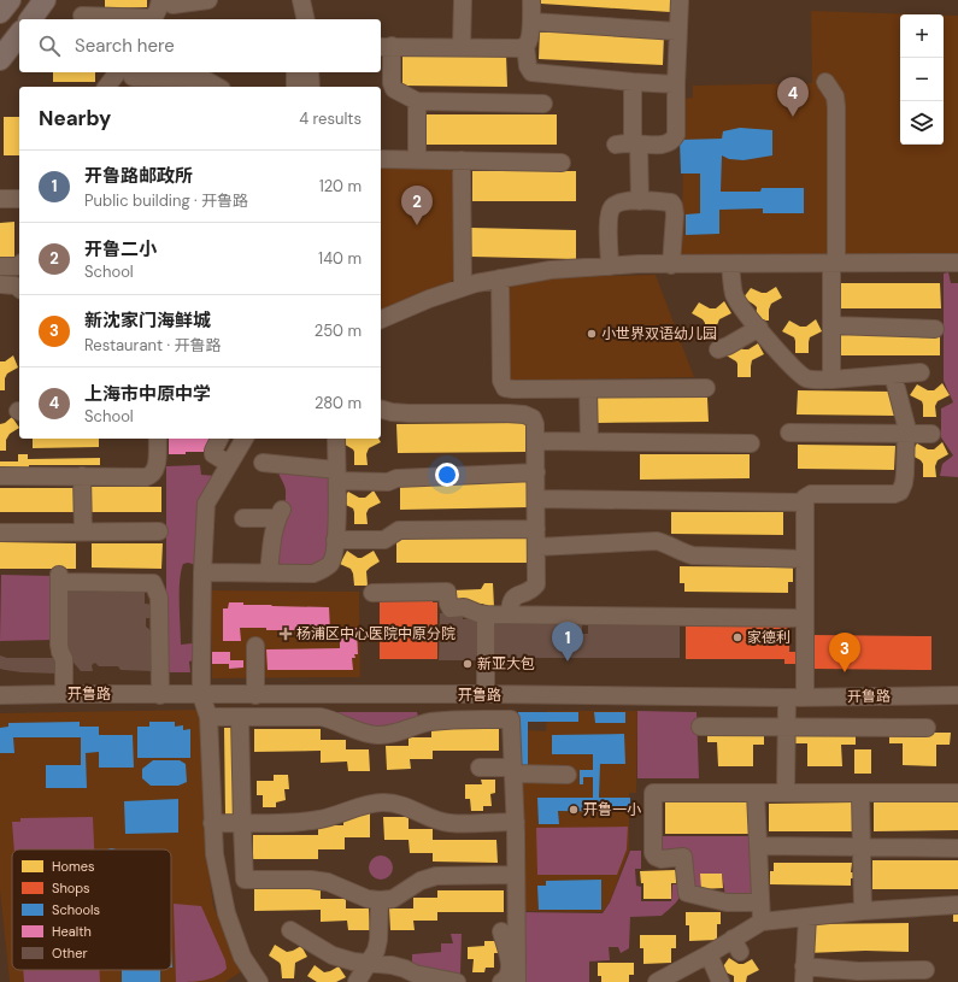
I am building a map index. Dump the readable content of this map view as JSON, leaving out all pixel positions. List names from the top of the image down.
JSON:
{
  "streets": {
    "street": ["开鲁路"]
  },
  "places": {
    "other": [
      "小世界双语幼儿园",
      "家德利",
      "新亚大包",
      "开鲁一小"
    ],
    "health": ["杨浦区中心医院中原分院"]
  },
  "legend": [
    "Homes",
    "Shops",
    "Schools",
    "Health",
    "Other"
  ],
  "page": {
    "map_buttons": ["+", "−"],
    "search": "Search here",
    "pins": [
      "4",
      "2",
      "1",
      "3"
    ],
    "heading": ["Nearby", "4 results"],
    "list": [
      {
        "mark": "1",
        "name": "开鲁路邮政所",
        "note": "Public building · 开鲁路",
        "value": "120 m"
      },
      {
        "mark": "2",
        "name": "开鲁二小",
        "note": "School",
        "value": "140 m"
      },
      {
        "mark": "3",
        "name": "新沈家门海鲜城",
        "note": "Restaurant · 开鲁路",
        "value": "250 m"
      },
      {
        "mark": "4",
        "name": "上海市中原中学",
        "note": "School",
        "value": "280 m"
      }
    ]
  }
}
